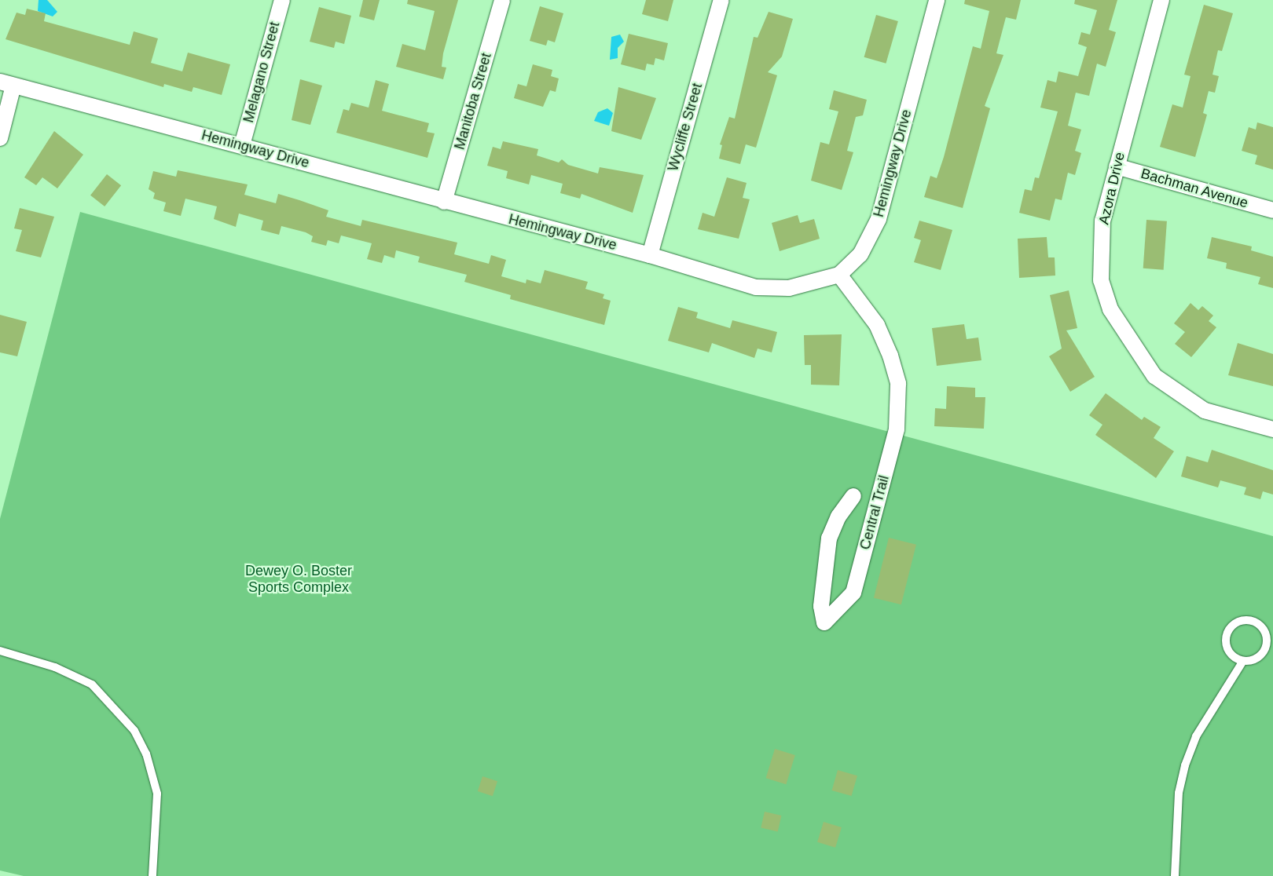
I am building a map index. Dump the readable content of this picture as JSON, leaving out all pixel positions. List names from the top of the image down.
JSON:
{
  "streets": {
    "street": [
      "Melagano Street",
      "Manitoba Street",
      "Wycliffe Street",
      "Hemingway Drive",
      "Azora Drive",
      "Bachman Avenue",
      "Central Trail"
    ]
  },
  "crossings": [
    ["Melagano Street", "Hemingway Drive"],
    ["Manitoba Street", "Hemingway Drive"],
    ["Wycliffe Street", "Hemingway Drive"],
    ["Hemingway Drive", "Central Trail"],
    ["Azora Drive", "Bachman Avenue"]
  ],
  "parks": ["Dewey O. Boster Sports Complex"]
}
